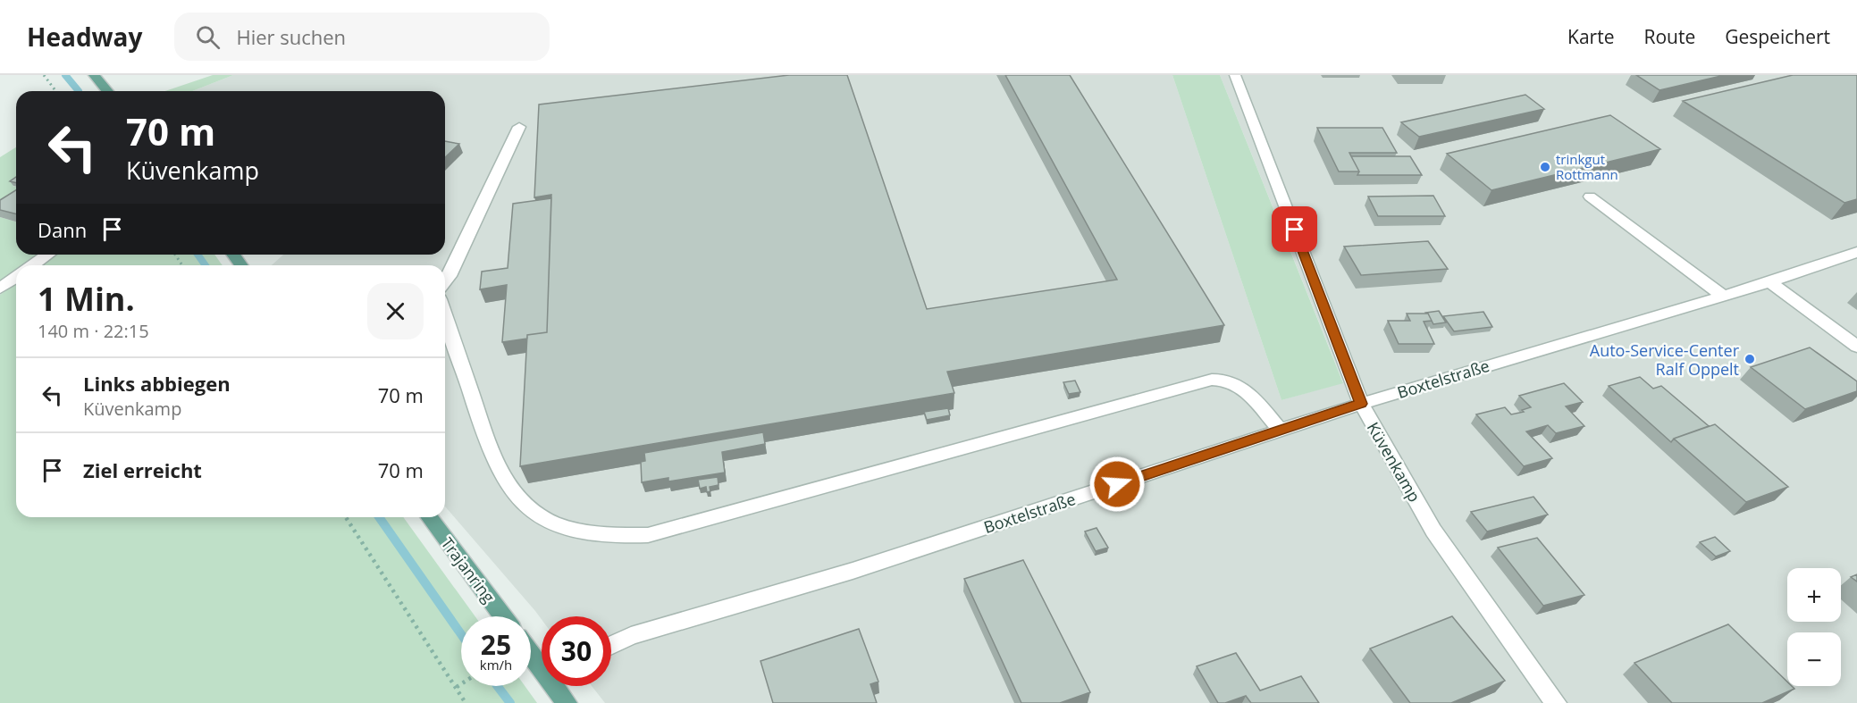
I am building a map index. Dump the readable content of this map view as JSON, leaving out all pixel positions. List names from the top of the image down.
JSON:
{
  "streets": {
    "main road": ["Trajanring"],
    "street": ["Boxtelstraße", "Küvenkamp"]
  },
  "crossings": [
    ["Boxtelstraße", "Küvenkamp"]
  ],
  "places": ["trinkgut Rottmann", "Auto-Service-Center Ralf Oppelt"],
  "page": {
    "header": "Headway",
    "search": "Hier suchen",
    "nav": ["Karte", "Route", "Gespeichert"],
    "turn": ["70 m", "Küvenkamp"],
    "then": "Dann",
    "heading": ["1 Min.", "140 m · 22:15"],
    "list": [
      {
        "name": "Links abbiegen",
        "note": "Küvenkamp",
        "value": "70 m"
      },
      {
        "name": "Ziel erreicht",
        "value": "70 m"
      }
    ],
    "map_buttons": ["+", "−"],
    "speed": "25 km/h",
    "limit": "30"
  }
}
